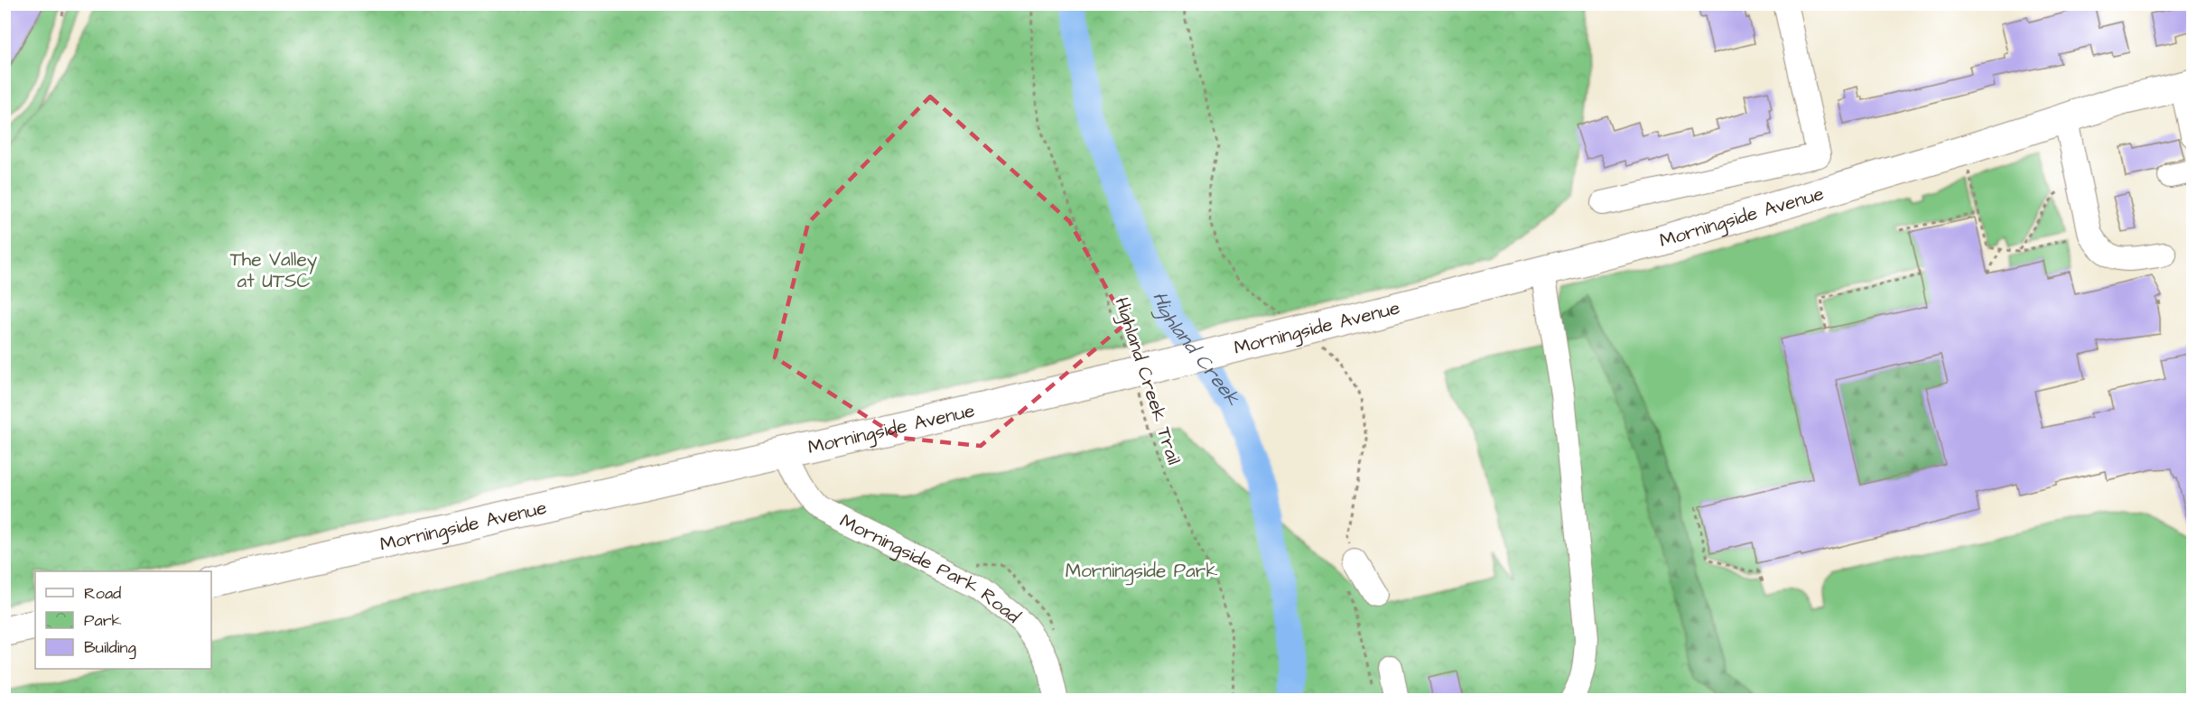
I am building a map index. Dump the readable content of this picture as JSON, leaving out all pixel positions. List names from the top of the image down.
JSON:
{
  "streets": {
    "main road": ["Morningside Avenue"],
    "street": ["Morningside Park Road"],
    "path": ["Highland Creek Trail"]
  },
  "crossings": [
    ["Morningside Avenue", "Highland Creek Trail"],
    ["Morningside Avenue", "Morningside Park Road"]
  ],
  "water": ["Highland Creek"],
  "parks": ["The Valley at UTSC", "Morningside Park"],
  "legend": ["Road", "Park", "Building"]
}
